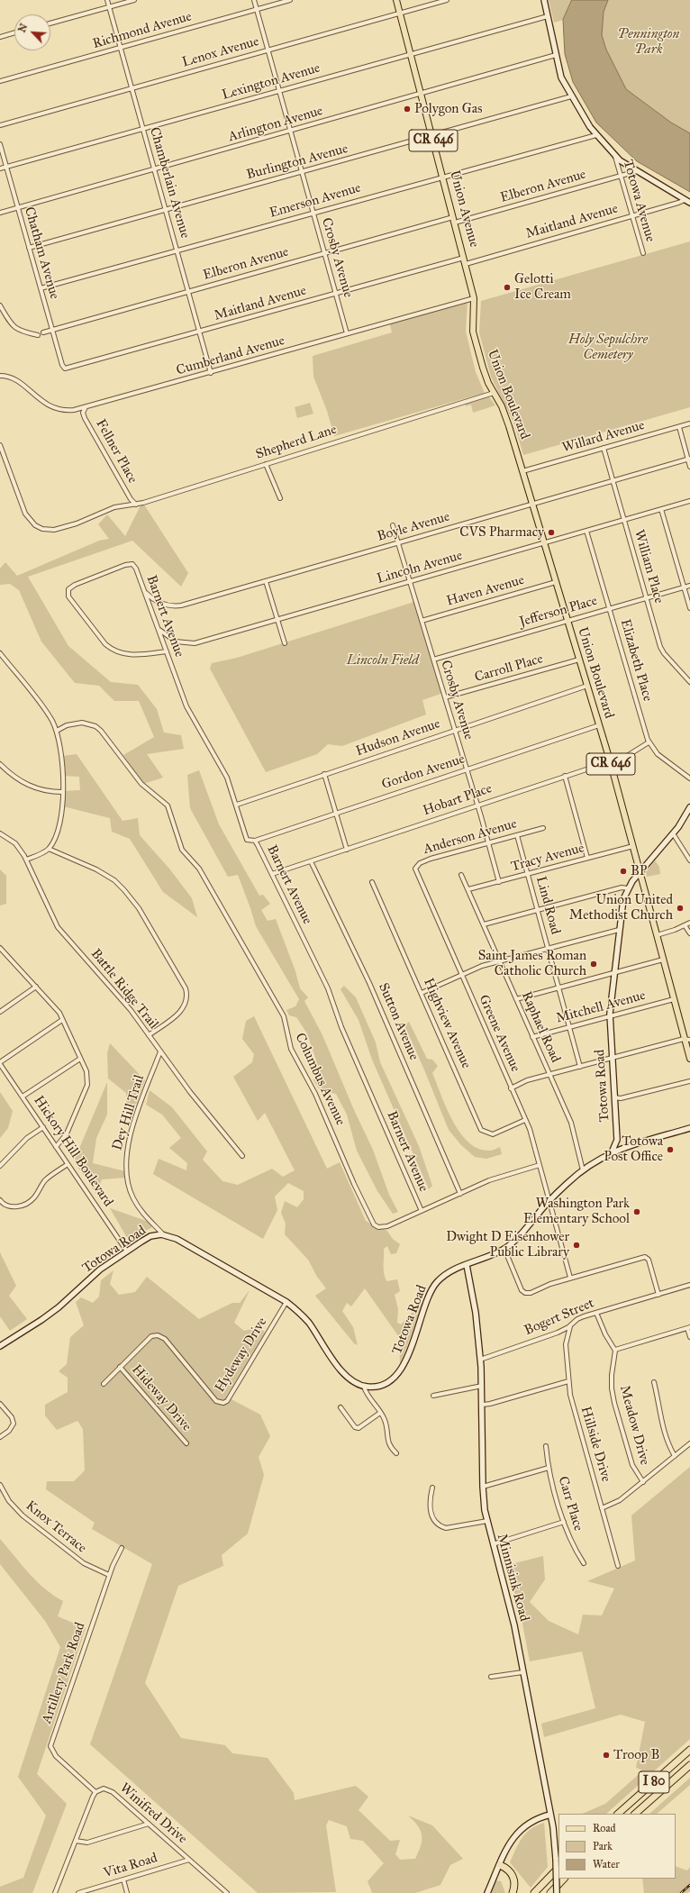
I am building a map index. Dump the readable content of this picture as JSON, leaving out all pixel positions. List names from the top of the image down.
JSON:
{
  "streets": {
    "highway": ["I 80"],
    "main road": [
      "CR 646",
      "Totowa Avenue",
      "Union Avenue",
      "Union Boulevard",
      "Totowa Road",
      "Minnisink Road"
    ],
    "street": [
      "Richmond Avenue",
      "Lenox Avenue",
      "Lexington Avenue",
      "Arlington Avenue",
      "Burlington Avenue",
      "Chamberlain Avenue",
      "Elberon Avenue",
      "Emerson Avenue",
      "Maitland Avenue",
      "Chatham Avenue",
      "Crosby Avenue",
      "Cumberland Avenue",
      "Willard Avenue",
      "Shepherd Lane",
      "Fellner Place",
      "Boyle Avenue",
      "William Place",
      "Lincoln Avenue",
      "Haven Avenue",
      "Jefferson Place",
      "Barnert Avenue",
      "Elizabeth Place",
      "Carroll Place",
      "Hudson Avenue",
      "Gordon Avenue",
      "Hobart Place",
      "Anderson Avenue",
      "Tracy Avenue",
      "Lind Road",
      "Battle Ridge Trail",
      "Mitchell Avenue",
      "Sutton Avenue",
      "Highview Avenue",
      "Raphael Road",
      "Greene Avenue",
      "Columbus Avenue",
      "Dey Hill Trail",
      "Hickory Hill Boulevard",
      "Bogert Street",
      "Hydeway Drive",
      "Hideway Drive",
      "Meadow Drive",
      "Hillside Drive",
      "Carr Place",
      "Knox Terrace",
      "Artillery Park Road",
      "Winifred Drive",
      "Vita Road"
    ]
  },
  "crossings": [
    ["Richmond Avenue", "Chamberlain Avenue"],
    ["Richmond Avenue", "Crosby Avenue"],
    ["Lenox Avenue", "Chamberlain Avenue"],
    ["Lenox Avenue", "Union Avenue"],
    ["Lenox Avenue", "Crosby Avenue"],
    ["Lexington Avenue", "Chamberlain Avenue"],
    ["Lexington Avenue", "Totowa Avenue"],
    ["Lexington Avenue", "Union Avenue"],
    ["Lexington Avenue", "Chatham Avenue"],
    ["Lexington Avenue", "Crosby Avenue"],
    ["Arlington Avenue", "Chamberlain Avenue"],
    ["Arlington Avenue", "Totowa Avenue"],
    ["Arlington Avenue", "Union Avenue"],
    ["Arlington Avenue", "Chatham Avenue"],
    ["Arlington Avenue", "Crosby Avenue"],
    ["Burlington Avenue", "Chamberlain Avenue"],
    ["Burlington Avenue", "Totowa Avenue"],
    ["Burlington Avenue", "Union Avenue"],
    ["Burlington Avenue", "Chatham Avenue"],
    ["Burlington Avenue", "Crosby Avenue"],
    ["Chamberlain Avenue", "Elberon Avenue"],
    ["Chamberlain Avenue", "Emerson Avenue"],
    ["Chamberlain Avenue", "Maitland Avenue"],
    ["Chamberlain Avenue", "Cumberland Avenue"],
    ["Elberon Avenue", "Totowa Avenue"],
    ["Elberon Avenue", "Union Avenue"],
    ["Elberon Avenue", "Chatham Avenue"],
    ["Elberon Avenue", "Crosby Avenue"],
    ["Emerson Avenue", "Totowa Avenue"],
    ["Emerson Avenue", "Union Avenue"],
    ["Emerson Avenue", "Chatham Avenue"],
    ["Emerson Avenue", "Crosby Avenue"],
    ["Totowa Avenue", "Maitland Avenue"],
    ["Union Avenue", "Maitland Avenue"],
    ["Union Avenue", "Cumberland Avenue"],
    ["Union Avenue", "Union Boulevard"],
    ["Maitland Avenue", "Chatham Avenue"],
    ["Maitland Avenue", "Crosby Avenue"],
    ["Crosby Avenue", "Cumberland Avenue"],
    ["Crosby Avenue", "Boyle Avenue"],
    ["Crosby Avenue", "Lincoln Avenue"],
    ["Crosby Avenue", "Haven Avenue"],
    ["Crosby Avenue", "Jefferson Place"],
    ["Crosby Avenue", "Carroll Place"],
    ["Crosby Avenue", "Hudson Avenue"],
    ["Crosby Avenue", "Gordon Avenue"],
    ["Crosby Avenue", "Hobart Place"],
    ["Crosby Avenue", "Anderson Avenue"],
    ["Crosby Avenue", "Tracy Avenue"],
    ["Cumberland Avenue", "Union Boulevard"],
    ["Cumberland Avenue", "Fellner Place"],
    ["Union Boulevard", "Willard Avenue"],
    ["Union Boulevard", "Shepherd Lane"],
    ["Union Boulevard", "Boyle Avenue"],
    ["Union Boulevard", "Lincoln Avenue"],
    ["Union Boulevard", "Haven Avenue"],
    ["Union Boulevard", "Jefferson Place"],
    ["Union Boulevard", "Carroll Place"],
    ["Union Boulevard", "Hudson Avenue"],
    ["Union Boulevard", "Gordon Avenue"],
    ["Union Boulevard", "Hobart Place"],
    ["Union Boulevard", "Tracy Avenue"],
    ["Union Boulevard", "Mitchell Avenue"],
    ["Union Boulevard", "Totowa Road"],
    ["Willard Avenue", "William Place"],
    ["Shepherd Lane", "Fellner Place"],
    ["Boyle Avenue", "William Place"],
    ["Boyle Avenue", "Barnert Avenue"],
    ["William Place", "Lincoln Avenue"],
    ["William Place", "Jefferson Place"],
    ["Lincoln Avenue", "Barnert Avenue"],
    ["Lincoln Avenue", "Elizabeth Place"],
    ["Jefferson Place", "Elizabeth Place"],
    ["Barnert Avenue", "Hudson Avenue"],
    ["Barnert Avenue", "Gordon Avenue"],
    ["Barnert Avenue", "Hobart Place"],
    ["Barnert Avenue", "Columbus Avenue"],
    ["Elizabeth Place", "Hobart Place"],
    ["Hobart Place", "Sutton Avenue"],
    ["Anderson Avenue", "Lind Road"],
    ["Anderson Avenue", "Greene Avenue"],
    ["Tracy Avenue", "Lind Road"],
    ["Tracy Avenue", "Raphael Road"],
    ["Lind Road", "Mitchell Avenue"],
    ["Battle Ridge Trail", "Dey Hill Trail"],
    ["Mitchell Avenue", "Raphael Road"],
    ["Mitchell Avenue", "Totowa Road"],
    ["Highview Avenue", "Greene Avenue"],
    ["Raphael Road", "Totowa Road"],
    ["Greene Avenue", "Totowa Road"],
    ["Totowa Road", "Dey Hill Trail"],
    ["Totowa Road", "Hickory Hill Boulevard"],
    ["Totowa Road", "Hydeway Drive"],
    ["Totowa Road", "Minnisink Road"],
    ["Bogert Street", "Hillside Drive"],
    ["Bogert Street", "Minnisink Road"],
    ["Hydeway Drive", "Hideway Drive"],
    ["Knox Terrace", "Artillery Park Road"],
    ["Artillery Park Road", "Winifred Drive"],
    ["Winifred Drive", "Vita Road"]
  ],
  "parks": ["Pennington Park", "Holy Sepulchre Cemetery", "Lincoln Field"],
  "places": [
    "Polygon Gas",
    "Gelotti Ice Cream",
    "CVS Pharmacy",
    "BP",
    "Union United Methodist Church",
    "Saint James Roman Catholic Church",
    "Totowa Post Office",
    "Washington Park Elementary School",
    "Dwight D Eisenhower Public Library",
    "Troop B"
  ],
  "legend": ["Road", "Park", "Water"],
  "north": "top left"
}
